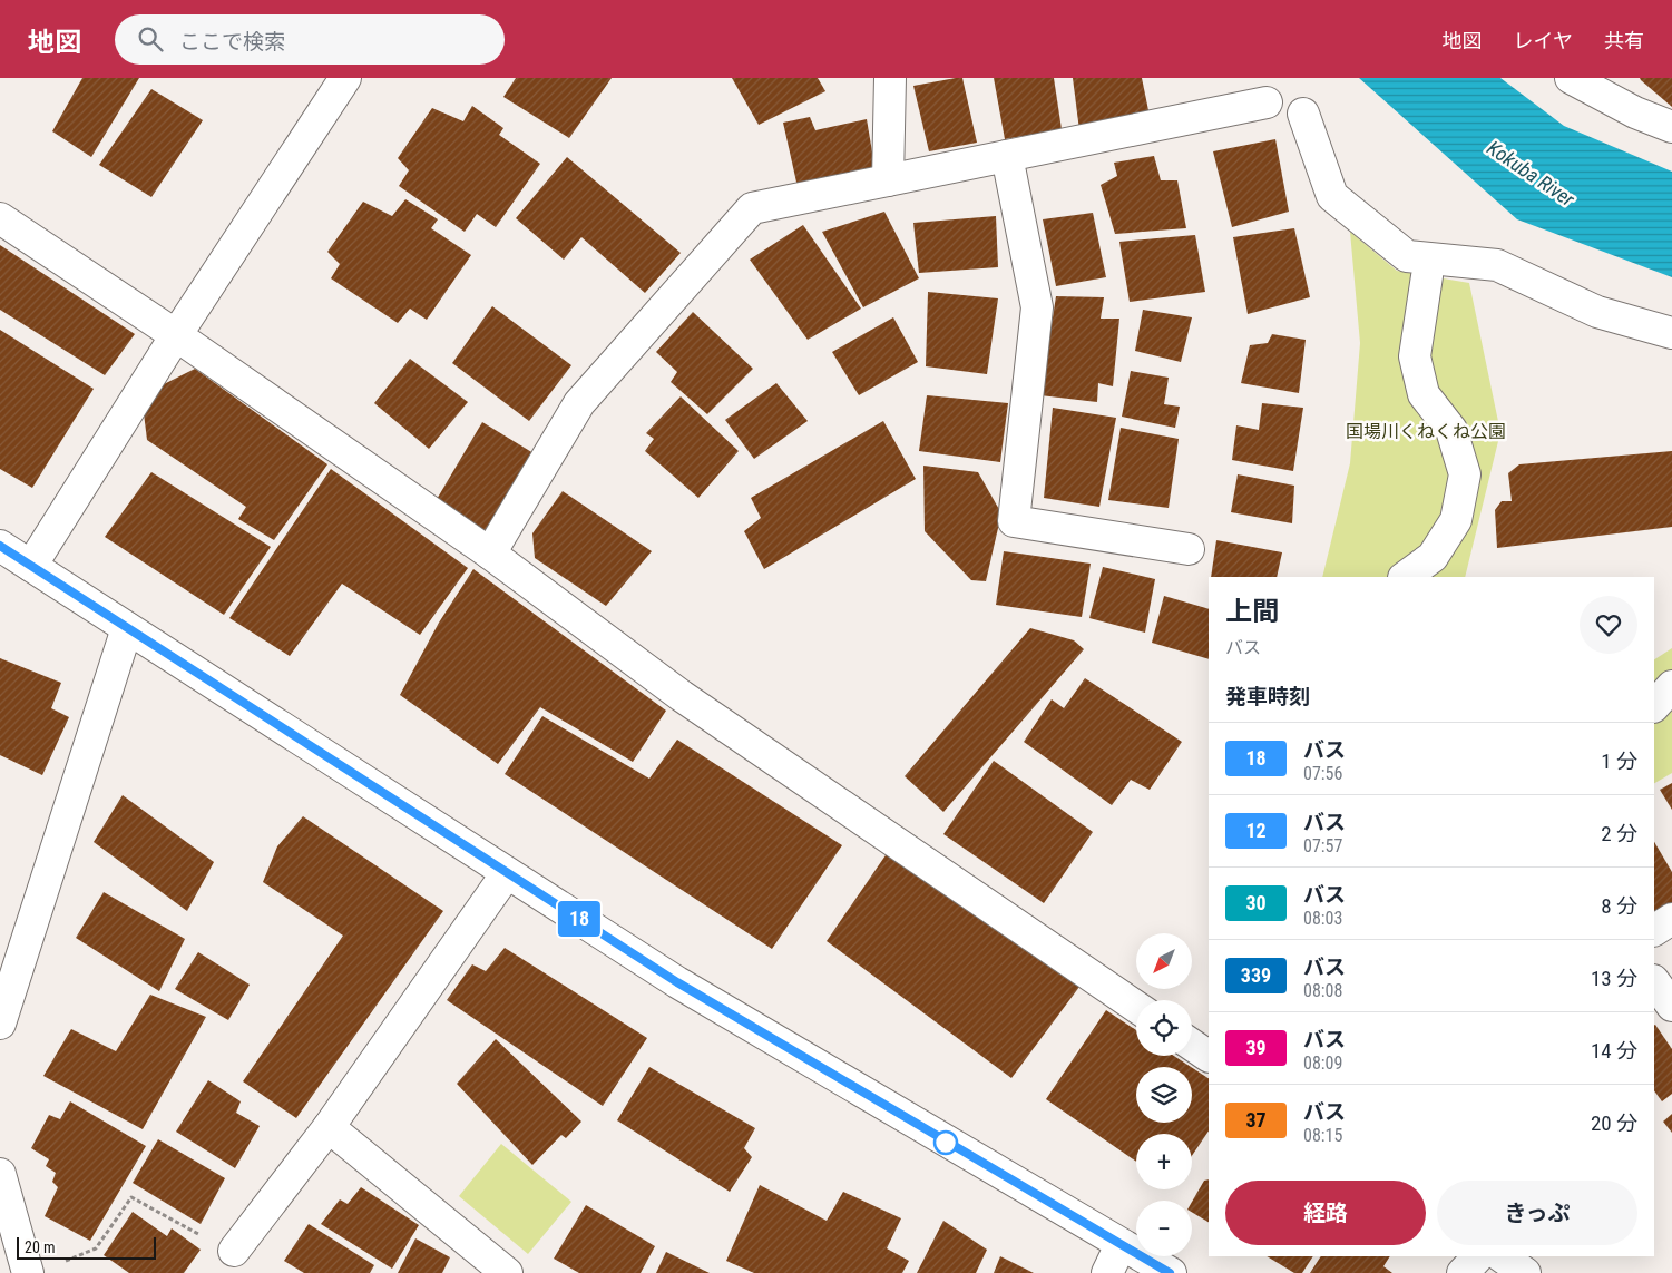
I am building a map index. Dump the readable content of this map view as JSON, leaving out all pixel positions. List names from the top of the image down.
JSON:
{
  "water": ["Kokuba River"],
  "parks": ["国場川くねくね公園"],
  "lines": ["bus line 18"],
  "scale_bar": "20 m",
  "north": "bottom left",
  "page": {
    "header": "地図",
    "search": "ここで検索",
    "nav": ["地図", "レイヤ", "共有"],
    "on_map": "18",
    "heading": [
      ["上間", "バス"],
      "発車時刻"
    ],
    "list": [
      {
        "mark": "18",
        "name": "バス",
        "note": "07:56",
        "value": "1 分"
      },
      {
        "mark": "12",
        "name": "バス",
        "note": "07:57",
        "value": "2 分"
      },
      {
        "mark": "30",
        "name": "バス",
        "note": "08:03",
        "value": "8 分"
      },
      {
        "mark": "339",
        "name": "バス",
        "note": "08:08",
        "value": "13 分"
      },
      {
        "mark": "39",
        "name": "バス",
        "note": "08:09",
        "value": "14 分"
      },
      {
        "mark": "37",
        "name": "バス",
        "note": "08:15",
        "value": "20 分"
      }
    ],
    "map_buttons": ["+", "−"],
    "buttons": ["経路", "きっぷ"],
    "scale": "20 m"
  }
}
